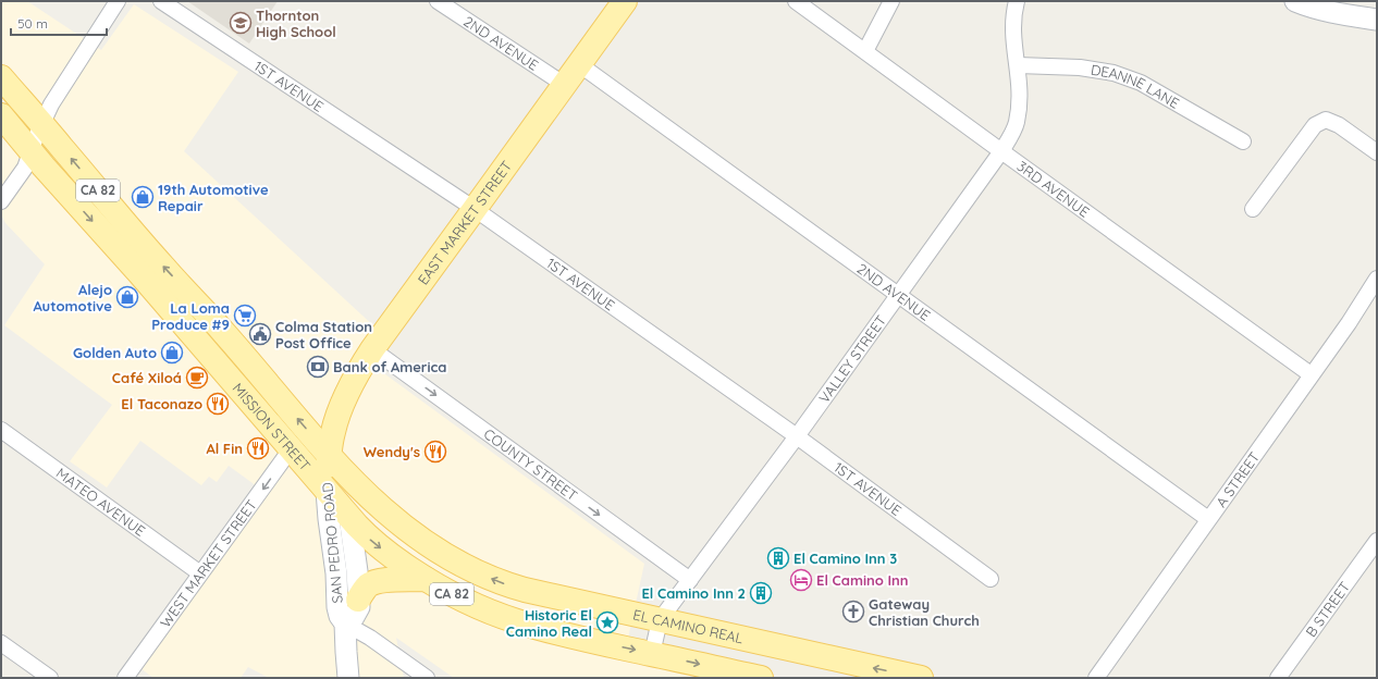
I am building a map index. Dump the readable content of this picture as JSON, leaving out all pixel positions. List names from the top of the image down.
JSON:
{
  "streets": {
    "main road": [
      "CA 82",
      "EAST MARKET STREET",
      "MISSION STREET",
      "SAN PEDRO ROAD",
      "EL CAMINO REAL"
    ],
    "street": [
      "2ND AVENUE",
      "1ST AVENUE",
      "DEANNE LANE",
      "3RD AVENUE",
      "VALLEY STREET",
      "COUNTY STREET",
      "A STREET",
      "MATEO AVENUE",
      "WEST MARKET STREET",
      "B STREET"
    ]
  },
  "crossings": [
    ["2ND AVENUE", "EAST MARKET STREET"],
    ["2ND AVENUE", "VALLEY STREET"],
    ["2ND AVENUE", "A STREET"],
    ["1ST AVENUE", "EAST MARKET STREET"],
    ["1ST AVENUE", "VALLEY STREET"],
    ["DEANNE LANE", "VALLEY STREET"],
    ["3RD AVENUE", "VALLEY STREET"],
    ["3RD AVENUE", "A STREET"],
    ["CA 82", "VALLEY STREET"],
    ["CA 82", "MISSION STREET"],
    ["EAST MARKET STREET", "MISSION STREET"],
    ["EAST MARKET STREET", "COUNTY STREET"],
    ["EAST MARKET STREET", "SAN PEDRO ROAD"],
    ["EAST MARKET STREET", "EL CAMINO REAL"],
    ["VALLEY STREET", "MISSION STREET"],
    ["VALLEY STREET", "COUNTY STREET"],
    ["VALLEY STREET", "EL CAMINO REAL"],
    ["MISSION STREET", "SAN PEDRO ROAD"],
    ["MISSION STREET", "WEST MARKET STREET"],
    ["MISSION STREET", "EL CAMINO REAL"],
    ["MATEO AVENUE", "WEST MARKET STREET"],
    ["SAN PEDRO ROAD", "EL CAMINO REAL"]
  ],
  "one_way": ["COUNTY STREET", "WEST MARKET STREET", "EL CAMINO REAL"],
  "places": {
    "school or university": ["Thornton High School"],
    "shop": ["19th Automotive Repair", "Alejo Automotive", "Golden Auto"],
    "supermarket": ["La Loma Produce #9"],
    "public building": ["Colma Station Post Office"],
    "bank": ["Bank of America"],
    "cafe": ["Café Xiloá"],
    "restaurant": ["El Taconazo", "Al Fin", "Wendy's"],
    "building": ["El Camino Inn 3", "El Camino Inn 2"],
    "hotel": ["El Camino Inn"],
    "church": ["Gateway Christian Church"],
    "place": ["Historic El Camino Real"]
  },
  "scale_bar": "50 m"
}
